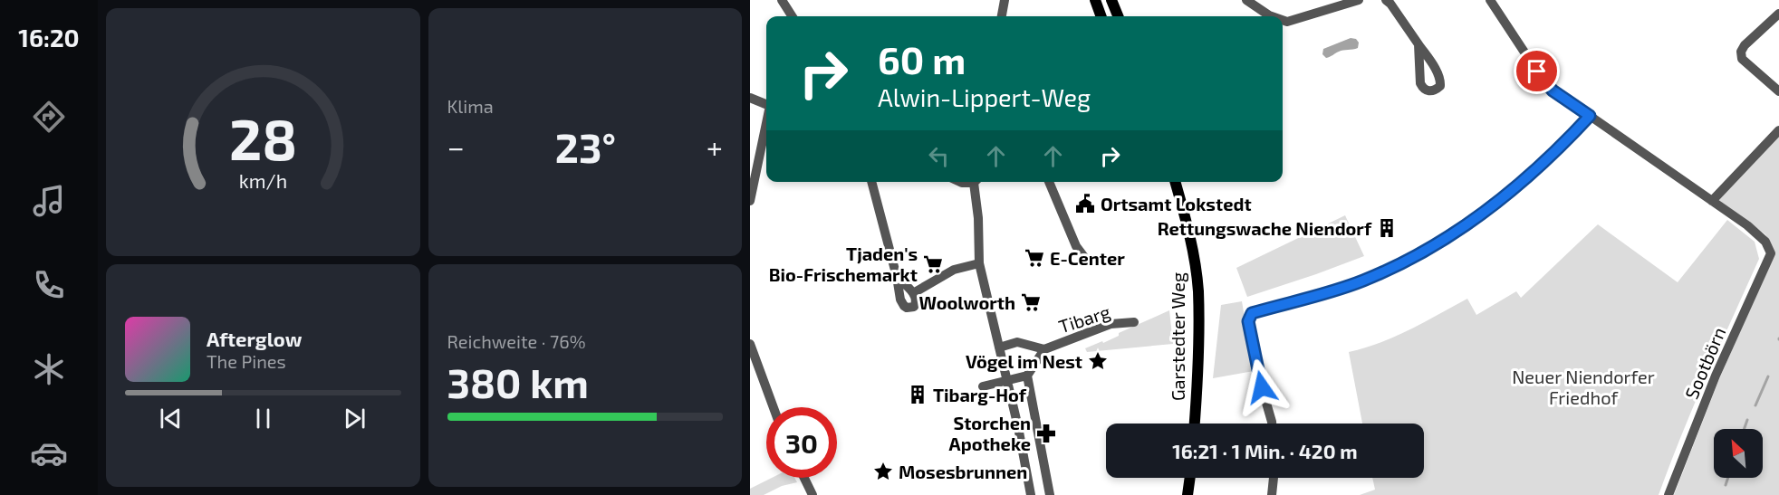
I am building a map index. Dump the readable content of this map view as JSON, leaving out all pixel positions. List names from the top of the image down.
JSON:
{
  "streets": {
    "main road": ["Garstedter Weg"],
    "street": ["Tibarg", "Sootbörn"]
  },
  "parks": ["Neuer Niendorfer Friedhof"],
  "places": {
    "public building": ["Ortsamt Lokstedt"],
    "building": ["Rettungswache Niendorf", "Tibarg-Hof"],
    "supermarket": ["E-Center", "Tjaden's Bio-Frischemarkt", "Woolworth"],
    "place": ["Vögel im Nest", "Mosesbrunnen"],
    "pharmacy": ["Storchen Apotheke"]
  },
  "north": "top left",
  "page": {
    "tabs": "16:20",
    "tile": [
      "Klima",
      ["Reichweite · 76%", "380 km"]
    ],
    "turn": ["60 m", "Alwin-Lippert-Weg"],
    "heat": ["−", "23°", "+"],
    "song": ["Afterglow", "The Pines"],
    "limit": "30",
    "trip": "16:21 · 1 Min. · 420 m",
    "gauge": ["28", "km/h"]
  }
}
